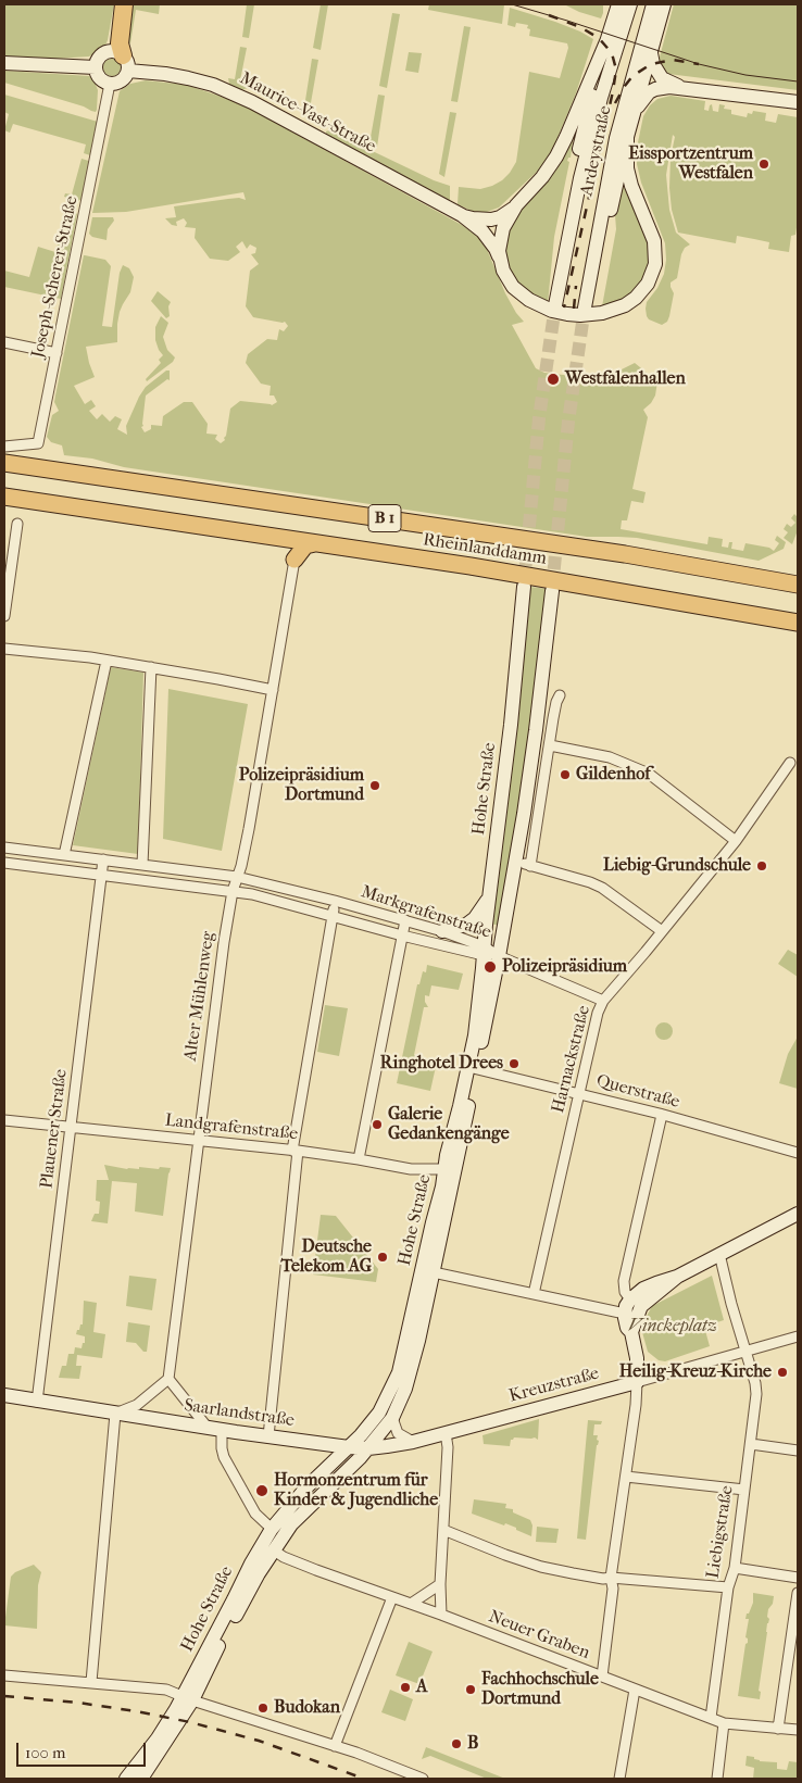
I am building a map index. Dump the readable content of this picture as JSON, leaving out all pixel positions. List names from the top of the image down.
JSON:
{
  "streets": {
    "main road": [
      "Maurice-Vast-Straße",
      "Ardeystraße",
      "B 1",
      "Rheinlanddamm",
      "Hohe Straße",
      "Kreuzstraße",
      "Saarlandstraße"
    ],
    "street": [
      "Joseph-Scherer-Straße",
      "Markgrafenstraße",
      "Alter Mühlenweg",
      "Harnackstraße",
      "Querstraße",
      "Landgrafenstraße",
      "Plauener Straße",
      "Liebigstraße",
      "Neuer Graben"
    ]
  },
  "crossings": [
    ["Maurice-Vast-Straße", "Joseph-Scherer-Straße"],
    ["Hohe Straße", "Markgrafenstraße"],
    ["Hohe Straße", "Querstraße"],
    ["Hohe Straße", "Landgrafenstraße"],
    ["Hohe Straße", "Kreuzstraße"],
    ["Hohe Straße", "Saarlandstraße"],
    ["Hohe Straße", "Neuer Graben"],
    ["Markgrafenstraße", "Alter Mühlenweg"],
    ["Markgrafenstraße", "Harnackstraße"],
    ["Markgrafenstraße", "Plauener Straße"],
    ["Alter Mühlenweg", "Landgrafenstraße"],
    ["Alter Mühlenweg", "Saarlandstraße"],
    ["Harnackstraße", "Querstraße"],
    ["Landgrafenstraße", "Plauener Straße"],
    ["Plauener Straße", "Saarlandstraße"],
    ["Kreuzstraße", "Saarlandstraße"],
    ["Kreuzstraße", "Liebigstraße"],
    ["Liebigstraße", "Neuer Graben"]
  ],
  "parks": ["Vinckeplatz"],
  "places": [
    "Eissportzentrum Westfalen",
    "Westfalenhallen",
    "Gildenhof",
    "Polizeipräsidium Dortmund",
    "Liebig-Grundschule",
    "Polizeipräsidium",
    "Ringhotel Drees",
    "Galerie Gedankengänge",
    "Deutsche Telekom AG",
    "Heilig-Kreuz-Kirche",
    "Hormonzentrum für Kinder & Jugendliche",
    "A",
    "Fachhochschule Dortmund",
    "Budokan",
    "B"
  ],
  "scale_bar": "100 m"
}
